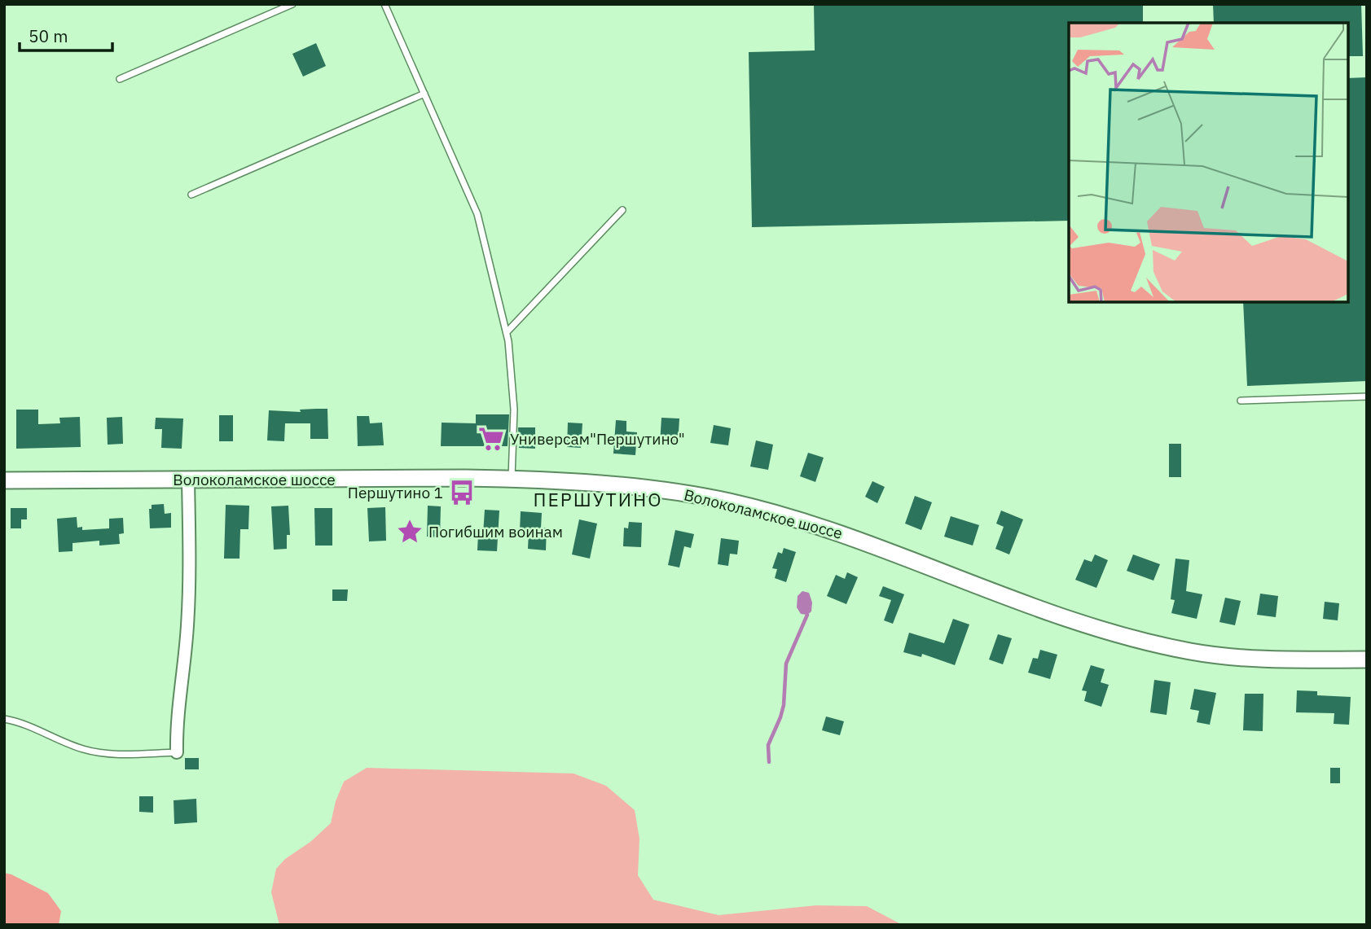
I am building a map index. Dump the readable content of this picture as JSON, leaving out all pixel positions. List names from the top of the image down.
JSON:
{
  "streets": {
    "street": ["Волоколамское шоссе"]
  },
  "districts": ["ПЕРШУТИНО"],
  "places": {
    "supermarket": ["Универсам\"Першутино\""],
    "bus stop": ["Першутино 1"],
    "place": ["Погибшим воинам"]
  },
  "scale_bar": "50 m"
}
